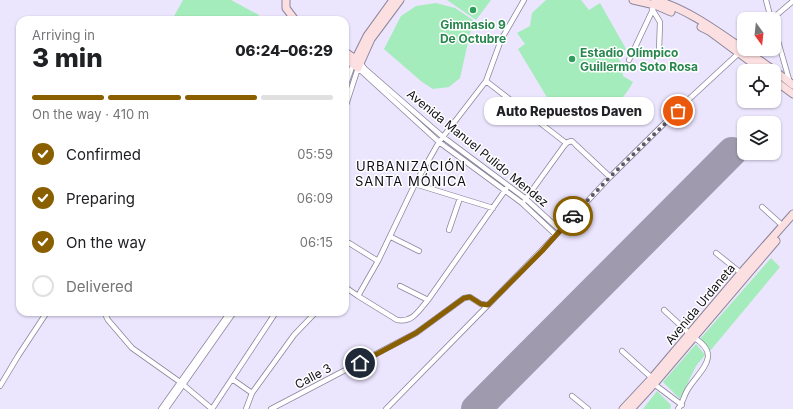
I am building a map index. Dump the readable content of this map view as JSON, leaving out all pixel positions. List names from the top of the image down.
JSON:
{
  "streets": {
    "street": ["Avenida Manuel Pulido Mendez", "Avenida Urdaneta", "Calle 3"]
  },
  "districts": ["URBANIZACIÓN SANTA MÓNICA"],
  "places": ["Gimnasio 9 De Octubre", "Estadio Olímpico Guillermo Soto Rosa", "Auto Repuestos Daven"],
  "north": "bottom",
  "page": {
    "heading": ["3 min", "Arriving in", "06:24–06:29"],
    "bar": "On the way · 410 m",
    "bubble": "Auto Repuestos Daven",
    "list": [
      ["Confirmed", "05:59"],
      ["Preparing", "06:09"],
      ["On the way", "06:15"],
      "Delivered"
    ]
  }
}
